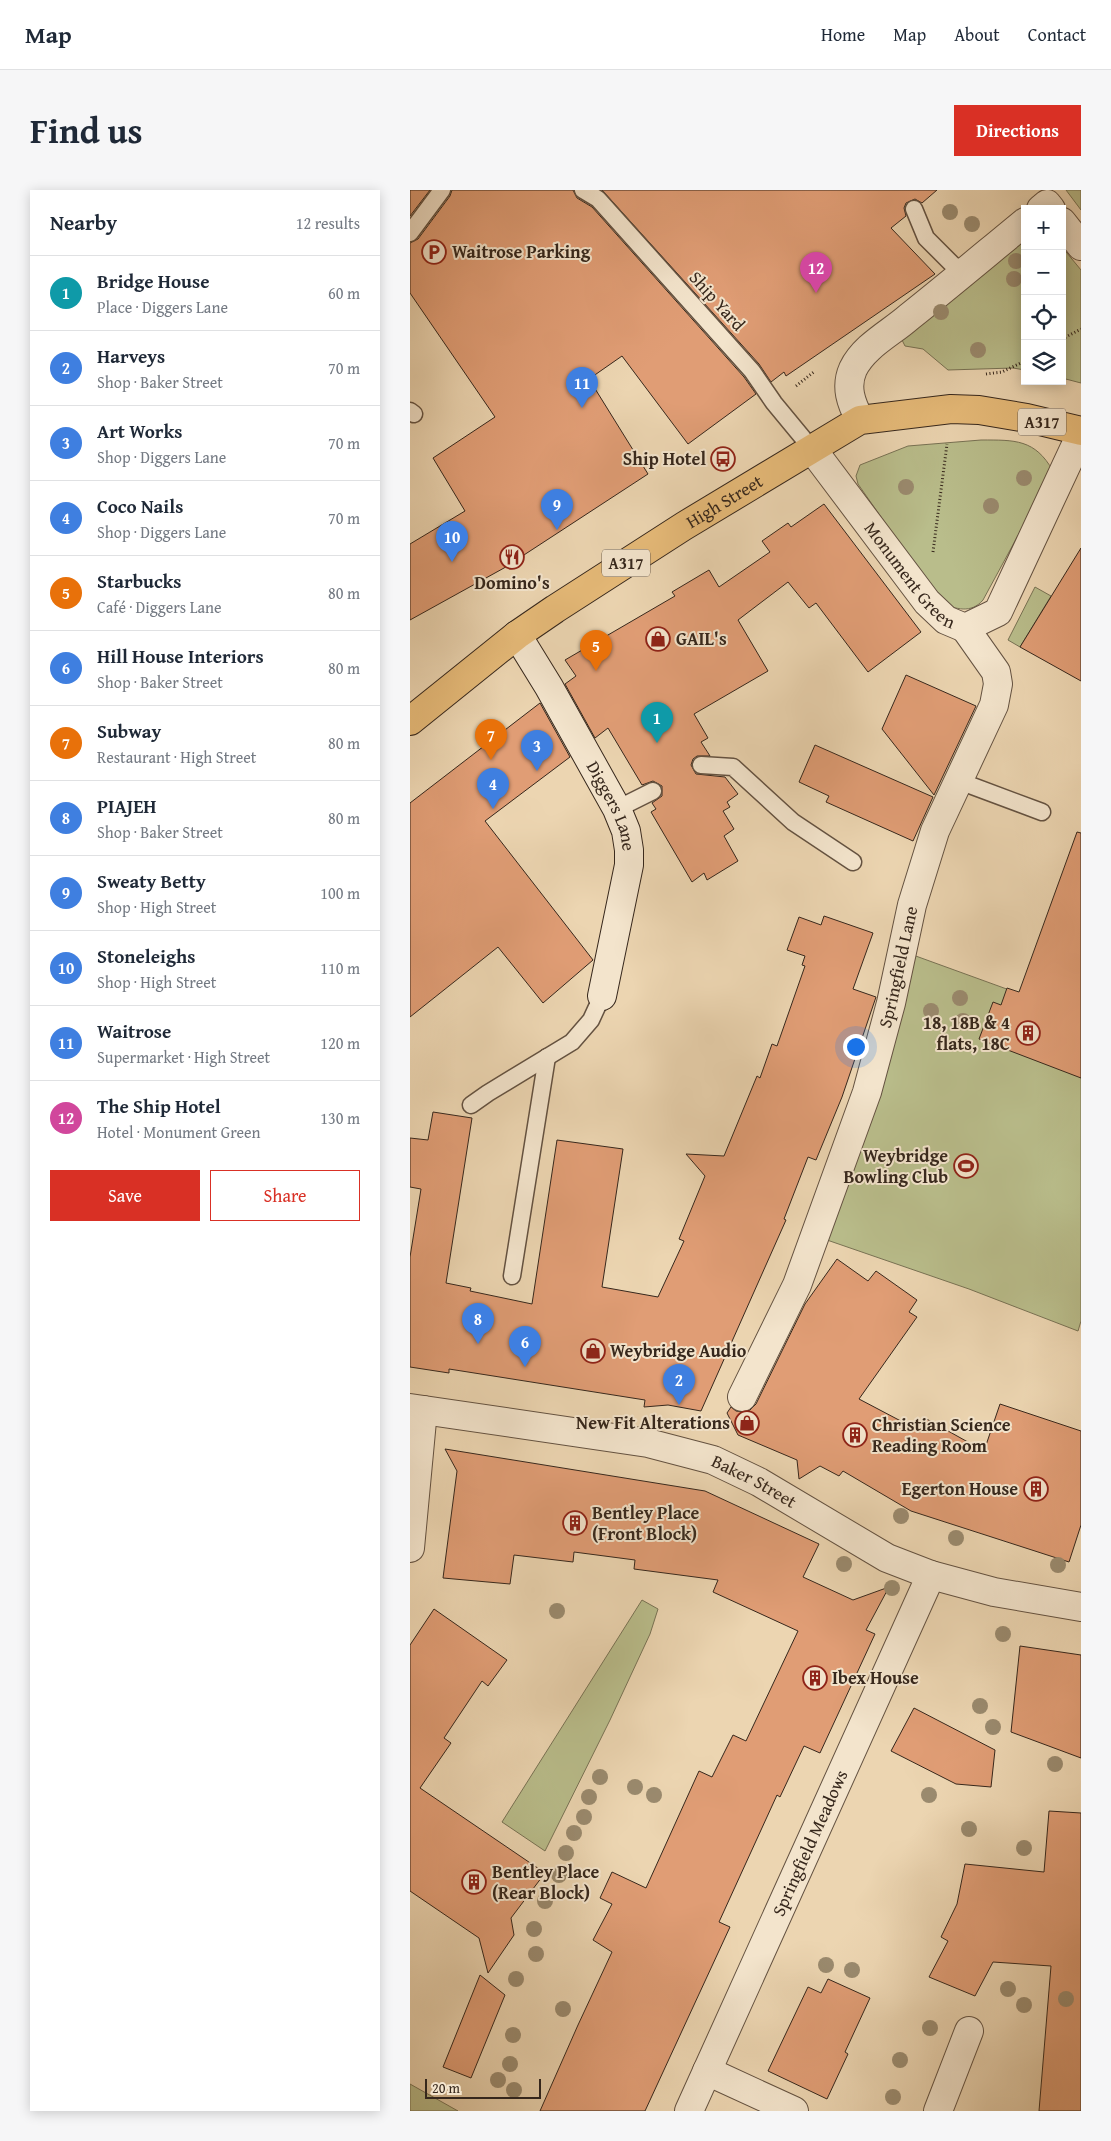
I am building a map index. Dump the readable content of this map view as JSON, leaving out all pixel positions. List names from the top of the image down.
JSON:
{
  "streets": {
    "main road": ["A317", "High Street"],
    "street": [
      "Monument Green",
      "Diggers Lane",
      "Springfield Lane",
      "Baker Street",
      "Springfield Meadows"
    ],
    "lane": ["Ship Yard"]
  },
  "crossings": [
    ["Ship Yard", "High Street"],
    ["Ship Yard", "Monument Green"],
    ["High Street", "Monument Green"],
    ["High Street", "Diggers Lane"],
    ["Monument Green", "Springfield Lane"],
    ["Baker Street", "Springfield Meadows"]
  ],
  "places": {
    "parking": ["Waitrose Parking"],
    "bus stop": ["Ship Hotel"],
    "restaurant": ["Domino's"],
    "shop": ["GAIL's", "Weybridge Audio", "New Fit Alterations"],
    "building": [
      "18, 18B & 4 flats, 18C",
      "Christian Science Reading Room",
      "Egerton House",
      "Bentley Place (Front Block)",
      "Ibex House",
      "Bentley Place (Rear Block)"
    ],
    "sports": ["Weybridge Bowling Club"]
  },
  "scale_bar": "20 m",
  "page": {
    "header": "Map",
    "nav": [
      "Home",
      "Map",
      "About",
      "Contact"
    ],
    "title": "Find us",
    "buttons": [
      "Directions",
      ["Save", "Share"]
    ],
    "heading": ["Nearby", "12 results"],
    "map_buttons": ["+", "−"],
    "pins": [
      "12",
      "11",
      "9",
      "10",
      "5",
      "1",
      "7",
      "3",
      "4",
      "8",
      "6",
      "2"
    ],
    "list": [
      {
        "mark": "1",
        "name": "Bridge House",
        "note": "Place · Diggers Lane",
        "value": "60 m"
      },
      {
        "mark": "2",
        "name": "Harveys",
        "note": "Shop · Baker Street",
        "value": "70 m"
      },
      {
        "mark": "3",
        "name": "Art Works",
        "note": "Shop · Diggers Lane",
        "value": "70 m"
      },
      {
        "mark": "4",
        "name": "Coco Nails",
        "note": "Shop · Diggers Lane",
        "value": "70 m"
      },
      {
        "mark": "5",
        "name": "Starbucks",
        "note": "Café · Diggers Lane",
        "value": "80 m"
      },
      {
        "mark": "6",
        "name": "Hill House Interiors",
        "note": "Shop · Baker Street",
        "value": "80 m"
      },
      {
        "mark": "7",
        "name": "Subway",
        "note": "Restaurant · High Street",
        "value": "80 m"
      },
      {
        "mark": "8",
        "name": "PIAJEH",
        "note": "Shop · Baker Street",
        "value": "80 m"
      },
      {
        "mark": "9",
        "name": "Sweaty Betty",
        "note": "Shop · High Street",
        "value": "100 m"
      },
      {
        "mark": "10",
        "name": "Stoneleighs",
        "note": "Shop · High Street",
        "value": "110 m"
      },
      {
        "mark": "11",
        "name": "Waitrose",
        "note": "Supermarket · High Street",
        "value": "120 m"
      },
      {
        "mark": "12",
        "name": "The Ship Hotel",
        "note": "Hotel · Monument Green",
        "value": "130 m"
      }
    ],
    "scale": "20 m"
  }
}
